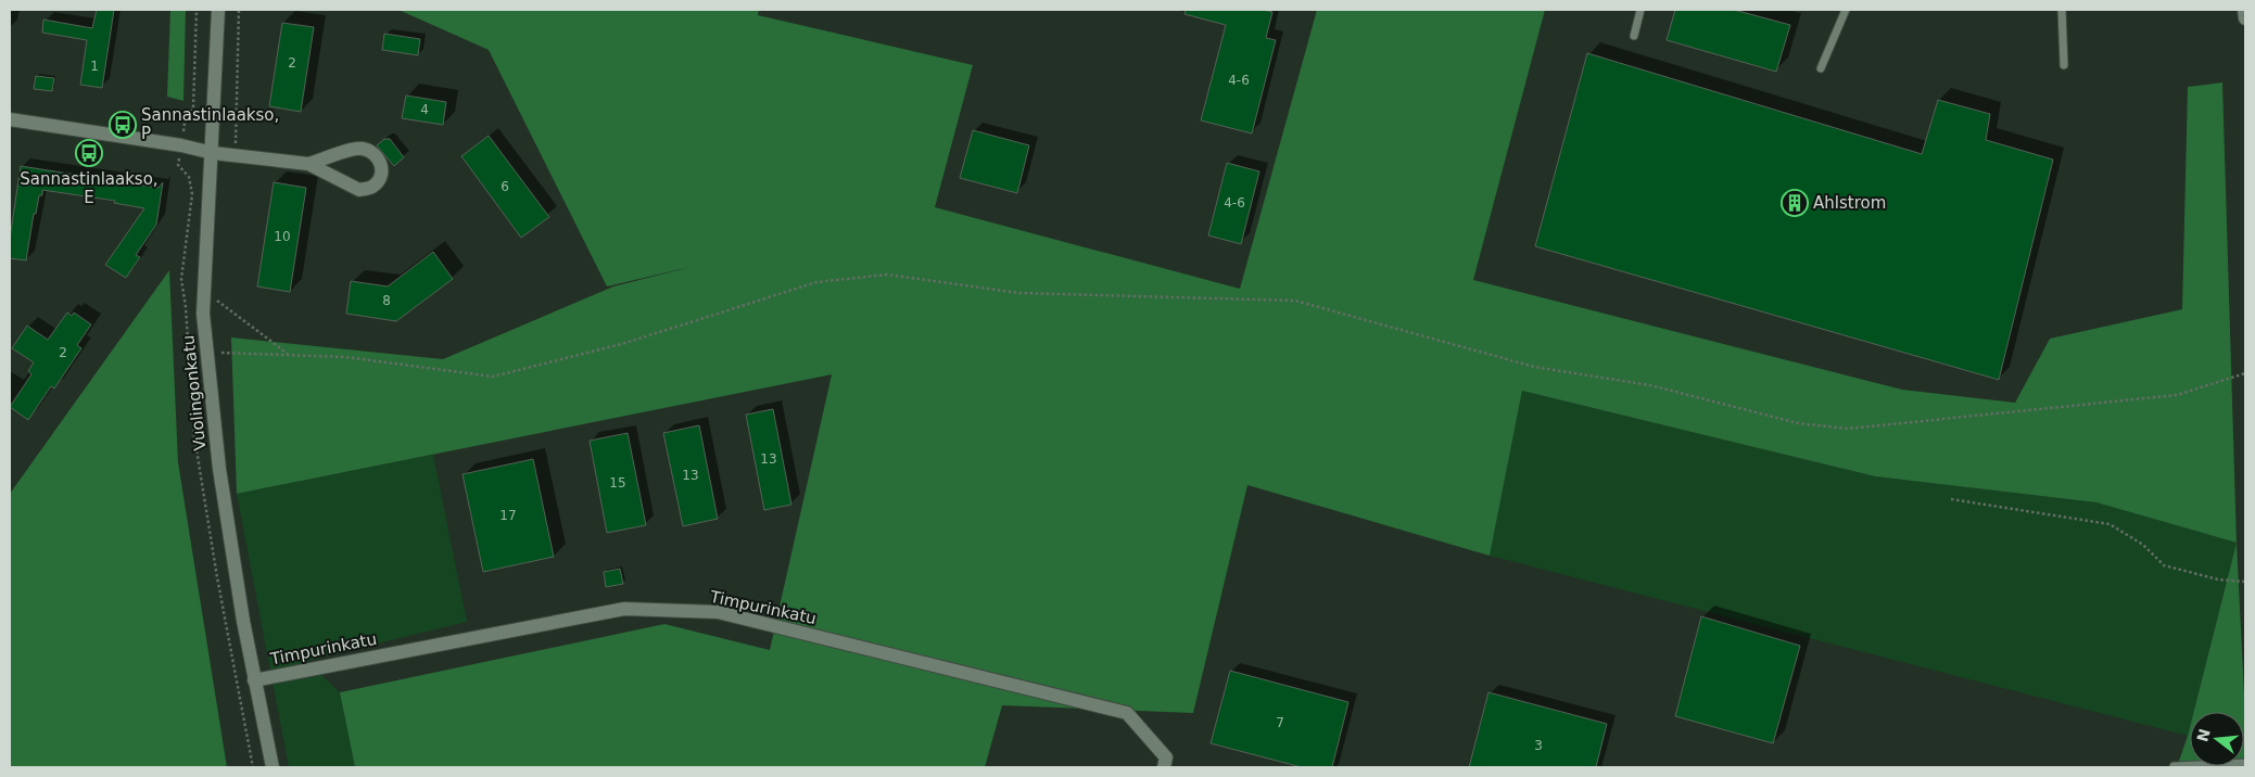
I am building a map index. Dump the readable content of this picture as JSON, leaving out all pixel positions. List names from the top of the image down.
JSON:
{
  "streets": {
    "street": ["Vuolingonkatu", "Timpurinkatu"]
  },
  "crossings": [
    ["Vuolingonkatu", "Timpurinkatu"]
  ],
  "places": {
    "bus stop": ["Sannastinlaakso, P", "Sannastinlaakso, E"],
    "building": ["Ahlstrom"]
  },
  "house_numbers": [
    "2",
    "1",
    "4-6",
    "4",
    "6",
    "4-6",
    "10",
    "8",
    "2",
    "13",
    "13",
    "15",
    "17",
    "7",
    "3"
  ],
  "north": "left"
}
